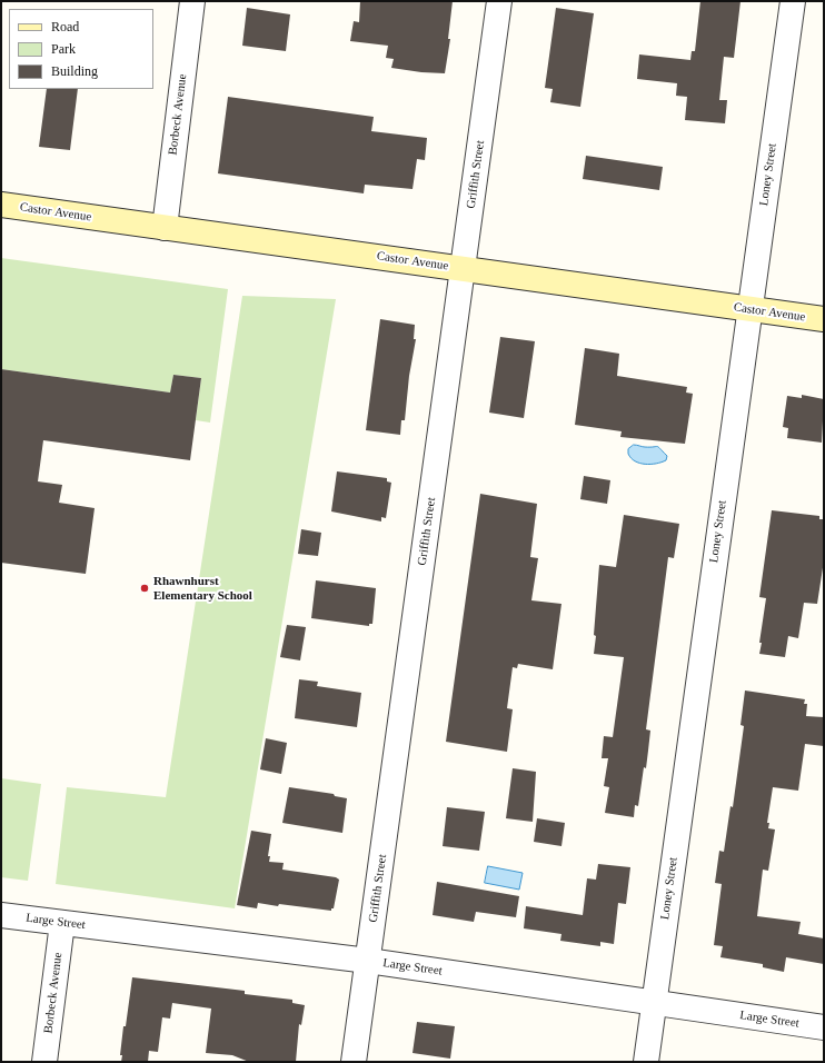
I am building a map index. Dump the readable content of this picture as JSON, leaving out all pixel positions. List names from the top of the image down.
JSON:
{
  "streets": {
    "main road": ["Castor Avenue"],
    "street": [
      "Borbeck Avenue",
      "Griffith Street",
      "Loney Street",
      "Large Street"
    ]
  },
  "crossings": [
    ["Borbeck Avenue", "Castor Avenue"],
    ["Borbeck Avenue", "Large Street"],
    ["Griffith Street", "Castor Avenue"],
    ["Griffith Street", "Large Street"],
    ["Loney Street", "Castor Avenue"],
    ["Loney Street", "Large Street"]
  ],
  "places": ["Rhawnhurst Elementary School"],
  "legend": ["Road", "Park", "Building"]
}
